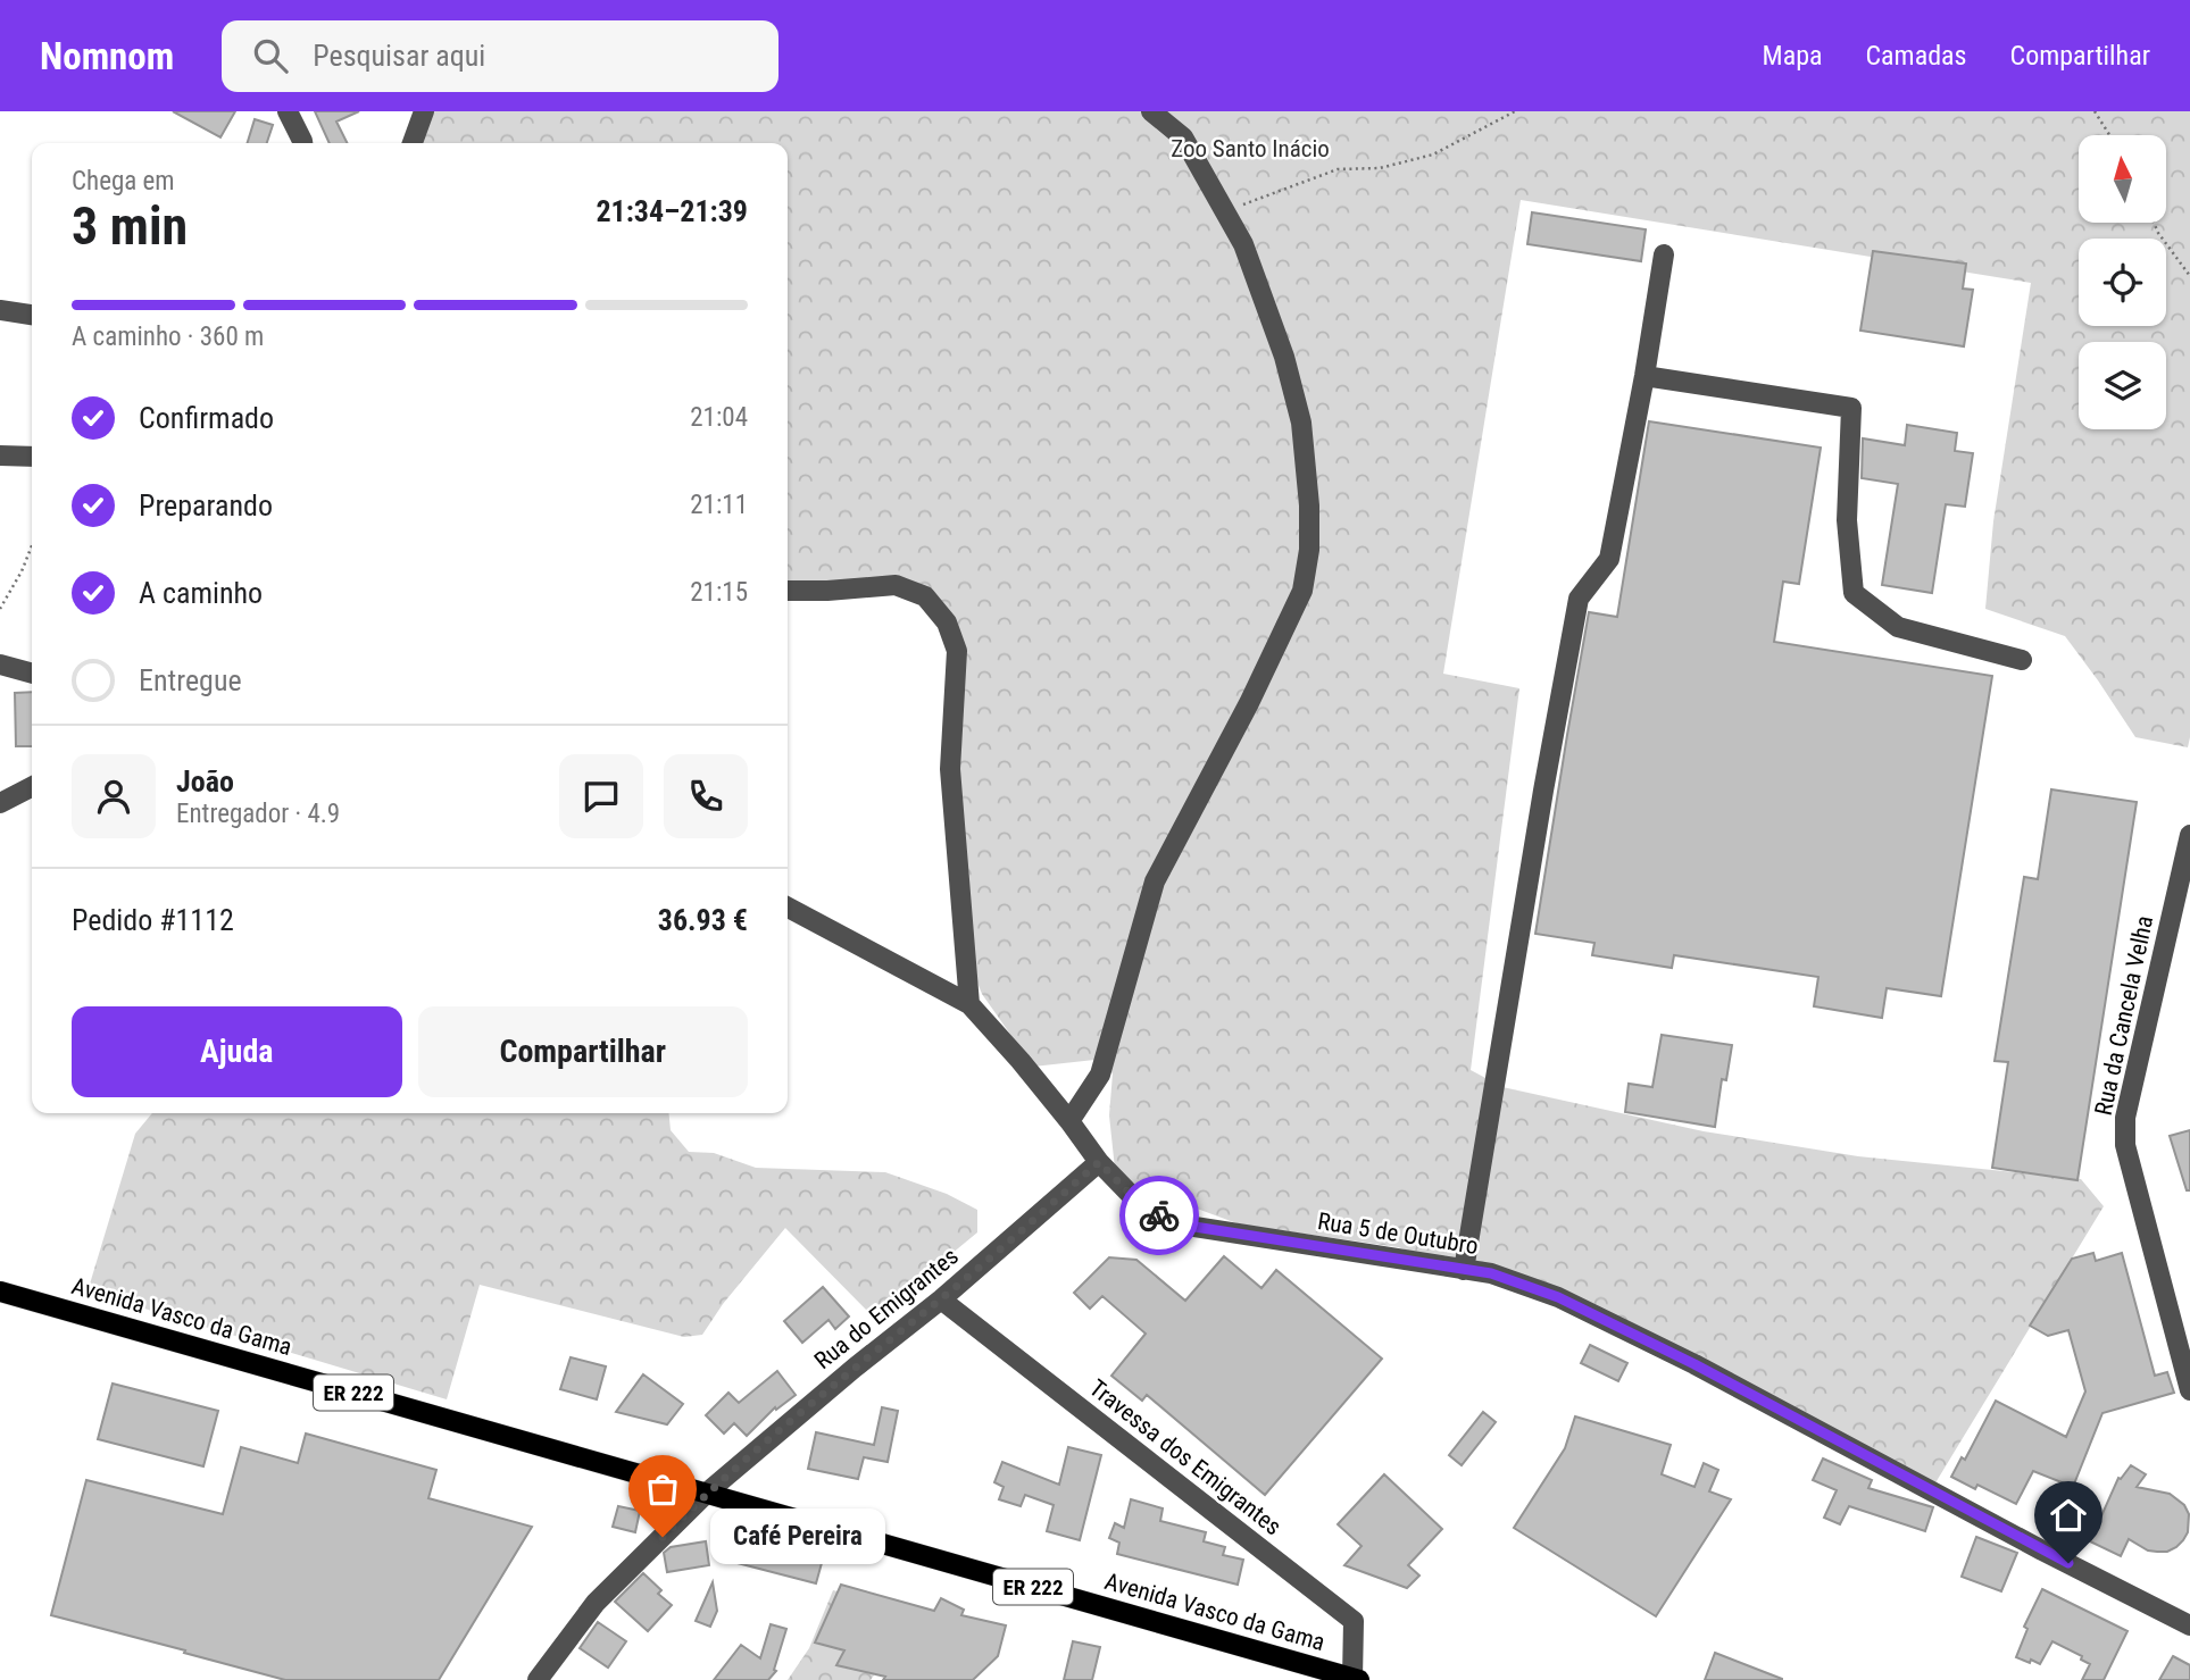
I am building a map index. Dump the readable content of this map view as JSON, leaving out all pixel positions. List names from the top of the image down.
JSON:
{
  "streets": {
    "main road": ["Avenida Vasco da Gama", "ER 222"],
    "street": [
      "Rua da Cancela Velha",
      "Rua 5 de Outubro",
      "Rua do Emigrantes",
      "Travessa dos Emigrantes"
    ]
  },
  "crossings": [
    ["Rua 5 de Outubro", "Rua do Emigrantes"],
    ["Rua do Emigrantes", "Avenida Vasco da Gama"],
    ["Rua do Emigrantes", "Travessa dos Emigrantes"],
    ["Avenida Vasco da Gama", "Travessa dos Emigrantes"]
  ],
  "parks": ["Zoo Santo Inácio"],
  "places": ["Café Pereira"],
  "north": "top",
  "page": {
    "header": "Nomnom",
    "search": "Pesquisar aqui",
    "nav": ["Mapa", "Camadas", "Compartilhar"],
    "heading": ["3 min", "Chega em", "21:34–21:39"],
    "panel": [
      "João",
      "Entregador · 4.9",
      "Pedido #1112",
      "36.93 €"
    ],
    "bar": "A caminho · 360 m",
    "list": [
      ["Confirmado", "21:04"],
      ["Preparando", "21:11"],
      ["A caminho", "21:15"],
      "Entregue"
    ],
    "buttons": ["Ajuda", "Compartilhar"],
    "bubble": "Café Pereira"
  }
}
